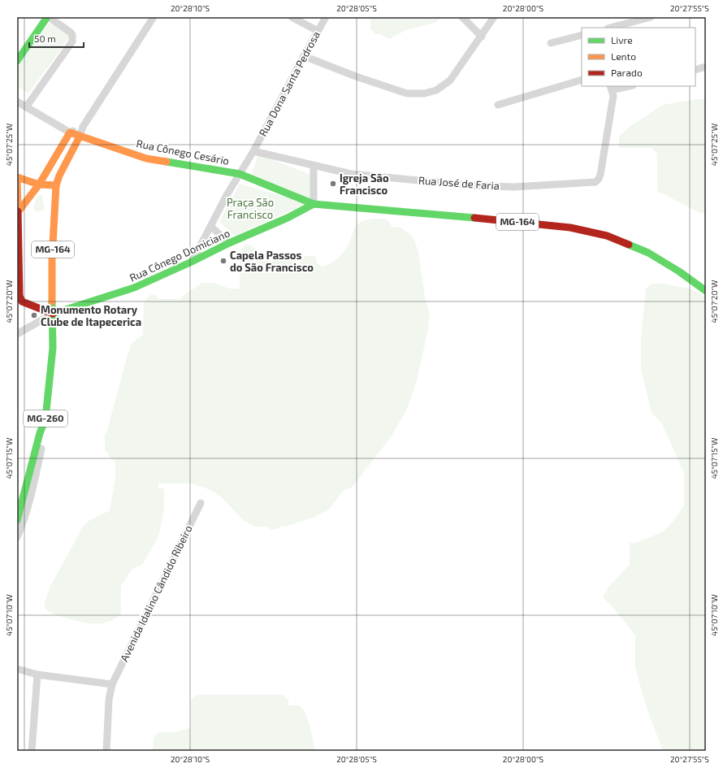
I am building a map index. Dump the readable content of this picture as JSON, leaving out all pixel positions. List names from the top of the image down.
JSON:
{
  "streets": {
    "main road": [
      "Rua Cônego Cesário",
      "MG-164",
      "Rua Cônego Domiciano",
      "MG-260"
    ],
    "street": ["Rua Dona Santa Pedrosa", "Rua José de Faria", "Avenida Idalino Cândido Ribeiro"]
  },
  "crossings": [
    ["Rua Dona Santa Pedrosa", "Rua Cônego Cesário"],
    ["Rua Dona Santa Pedrosa", "MG-164"],
    ["Rua Dona Santa Pedrosa", "Rua Cônego Domiciano"],
    ["Rua Cônego Cesário", "MG-164"],
    ["MG-164", "Rua Cônego Domiciano"],
    ["MG-164", "MG-260"],
    ["Rua Cônego Domiciano", "MG-260"]
  ],
  "parks": ["Praça São Francisco"],
  "places": ["Igreja São Francisco", "Capela Passos do São Francisco", "Monumento Rotary Clube de Itapecerica"],
  "legend": ["Livre", "Lento", "Parado"],
  "scale_bar": "50 m",
  "coordinates": [
    "20°28'10\"S",
    "20°28'05\"S",
    "20°28'00\"S",
    "20°27'55\"S",
    "45°07'25\"W",
    "45°07'20\"W",
    "45°07'15\"W",
    "45°07'10\"W"
  ]
}
